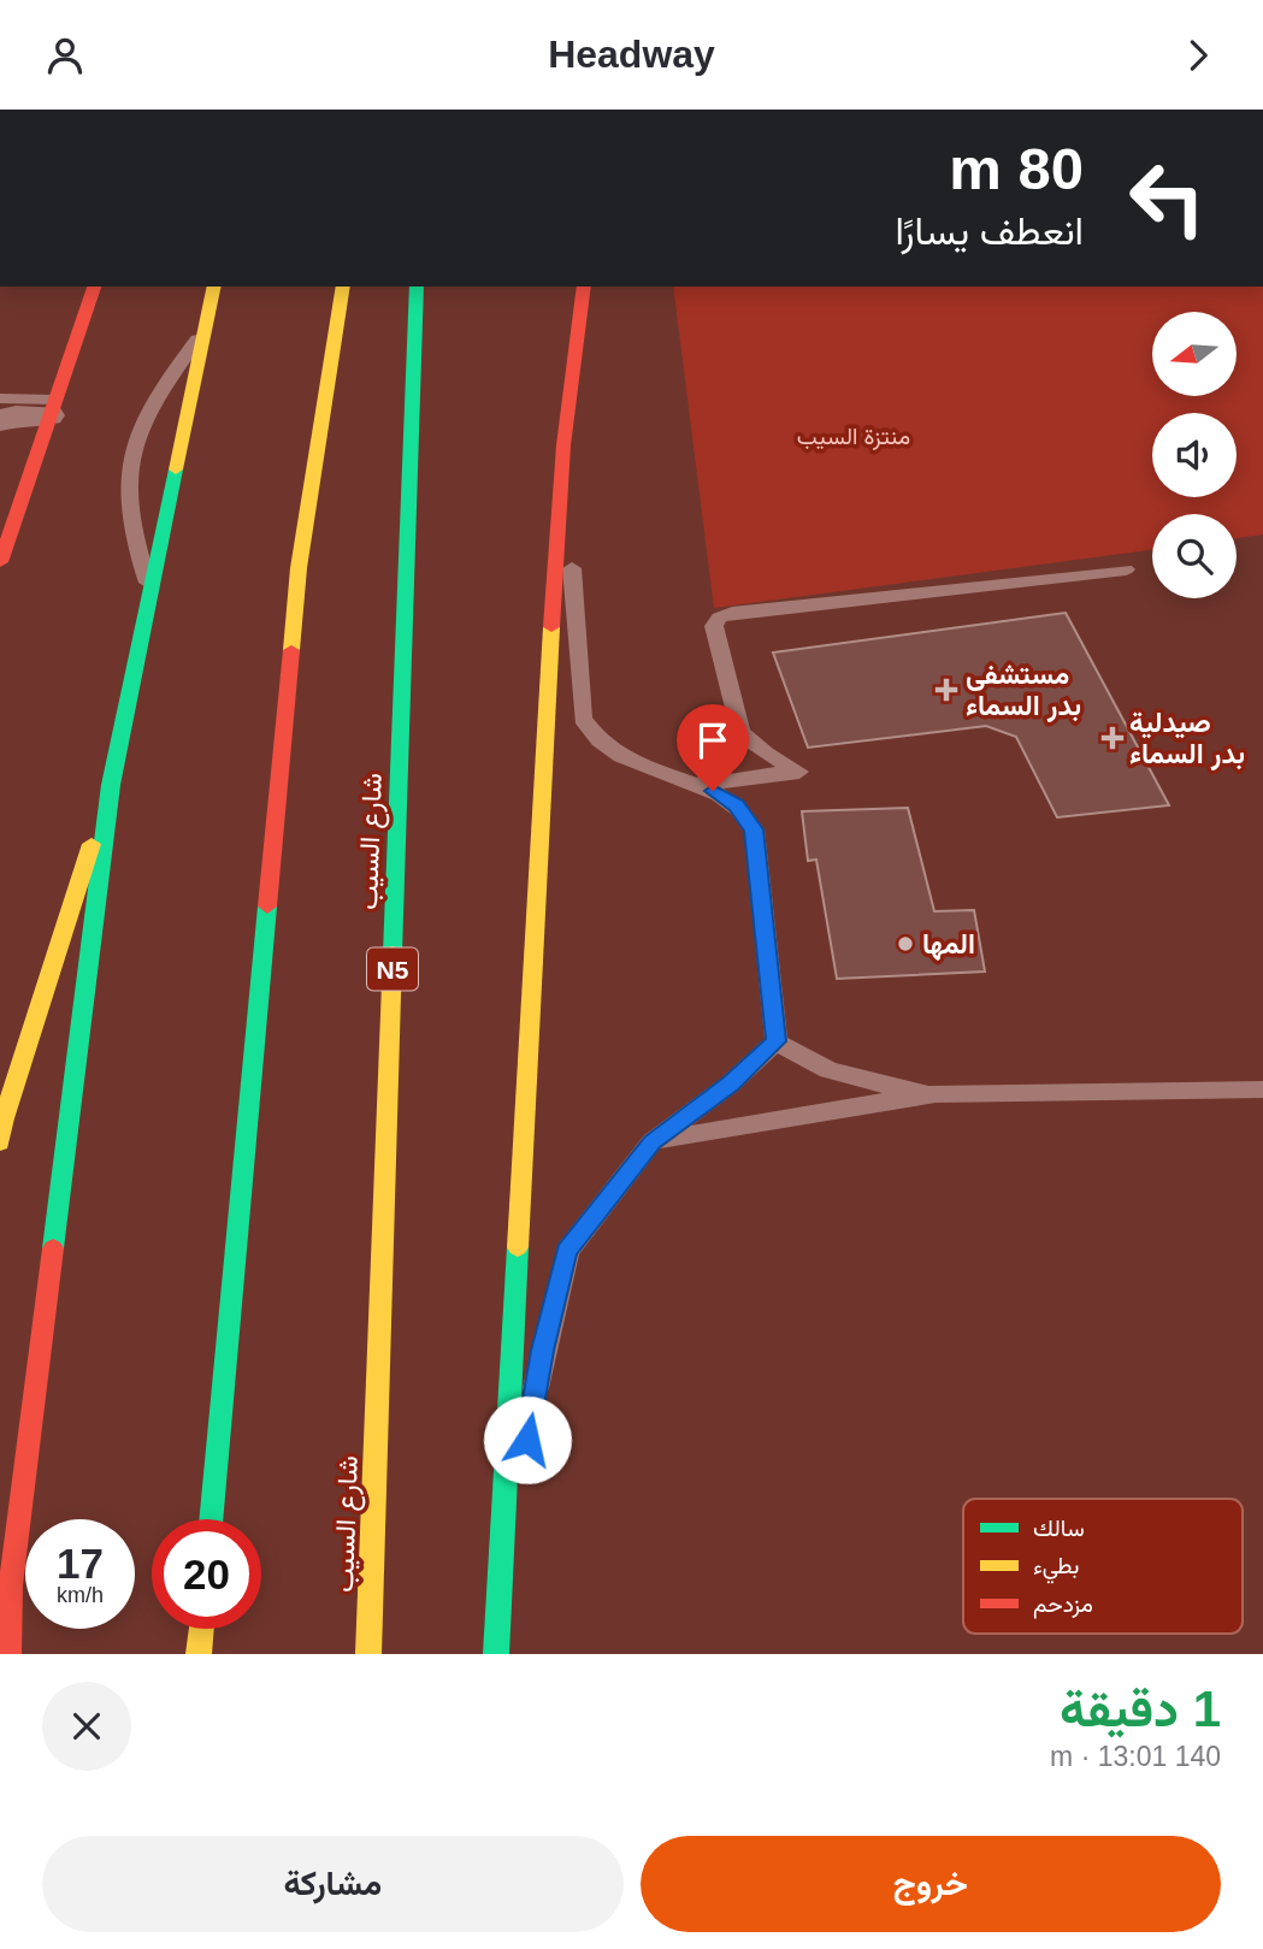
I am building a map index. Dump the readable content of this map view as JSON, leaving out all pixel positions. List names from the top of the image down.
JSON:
{
  "streets": {
    "main road": ["شارع السيب", "N5"]
  },
  "parks": ["منتزة السيب"],
  "places": {
    "health": ["مستشفى بدر السماء", "صيدلية بدر السماء"],
    "other": ["المها"]
  },
  "legend": ["سالك", "بطيء", "مزدحم"],
  "north": "left",
  "page": {
    "header": "Headway",
    "turn": ["80 m", "انعطف يسارًا"],
    "speed": "17 km/h",
    "limit": "20",
    "heading": ["1 دقيقة", "140 m · 13:01"],
    "buttons": ["خروج", "مشاركة"]
  }
}
